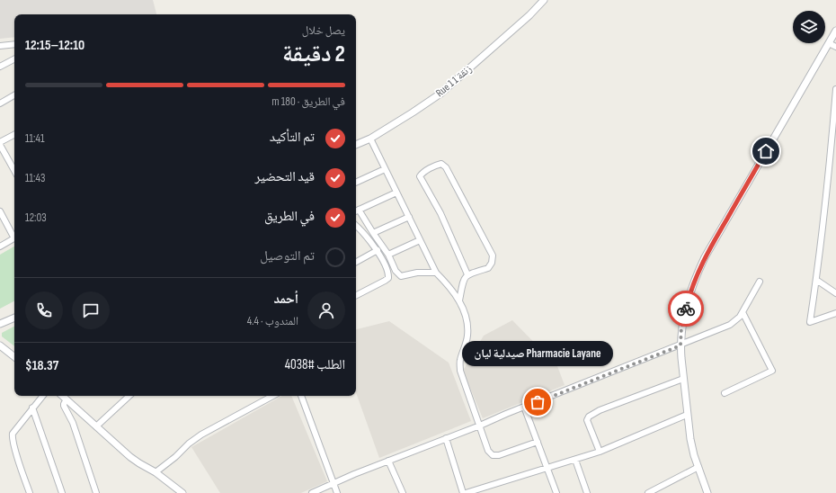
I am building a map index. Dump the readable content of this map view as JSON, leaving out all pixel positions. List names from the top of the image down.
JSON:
{
  "streets": {
    "street": ["Rue 1 زنقة 1"]
  },
  "places": ["Pharmacie Layane صيدلية ليان"],
  "page": {
    "heading": ["2 دقيقة", "يصل خلال", "12:10–12:15"],
    "panel": [
      "أحمد",
      "المندوب · 4.4",
      "الطلب #4038",
      "$18.37"
    ],
    "bar": "في الطريق · 180 m",
    "list": [
      ["تم التأكيد", "11:41"],
      ["قيد التحضير", "11:43"],
      ["في الطريق", "12:03"],
      "تم التوصيل"
    ],
    "bubble": "Pharmacie Layane صيدلية ليان"
  }
}
